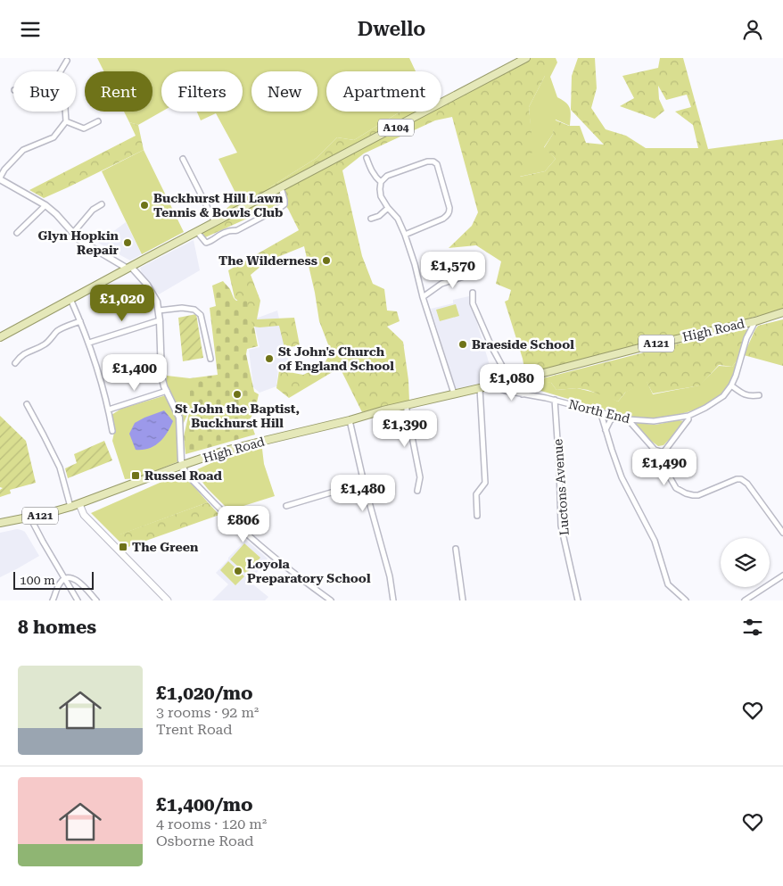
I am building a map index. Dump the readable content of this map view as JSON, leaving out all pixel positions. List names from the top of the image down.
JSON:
{
  "streets": {
    "main road": ["A104", "High Road", "A121"],
    "street": ["North End", "Luctons Avenue"]
  },
  "crossings": [
    ["High Road", "North End"],
    ["North End", "Luctons Avenue"]
  ],
  "places": {
    "other": [
      "Buckhurst Hill Lawn Tennis & Bowls Club",
      "Glyn Hopkin Repair",
      "The Wilderness",
      "Braeside School",
      "St John's Church of England School",
      "St John the Baptist, Buckhurst Hill",
      "Loyola Preparatory School"
    ],
    "transit": ["Russel Road", "The Green"]
  },
  "scale_bar": "100 m",
  "page": {
    "header": "Dwello",
    "chip": [
      "Buy",
      "Rent",
      "Filters",
      "New",
      "Apartment"
    ],
    "price": [
      "£1,570",
      "£1,020",
      "£1,400",
      "£1,080",
      "£1,390",
      "£1,490",
      "£1,480",
      "£806"
    ],
    "scale": "100 m",
    "heading": "8 homes",
    "list": [
      {
        "name": "£1,020/mo",
        "note": "3 rooms · 92 m² · Trent Road"
      },
      {
        "name": "£1,400/mo",
        "note": "4 rooms · 120 m² · Osborne Road"
      }
    ]
  }
}
